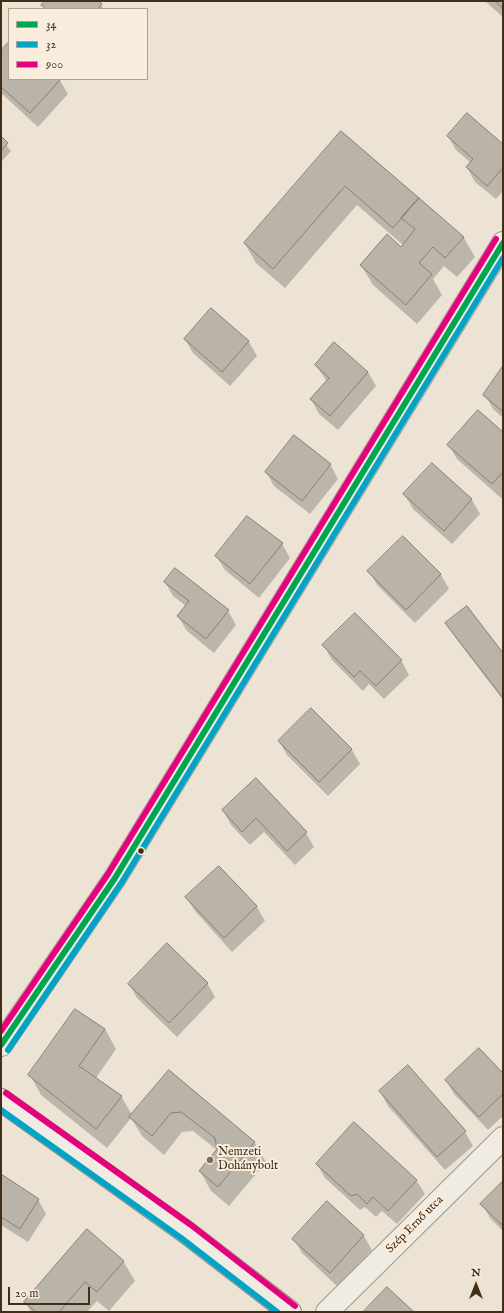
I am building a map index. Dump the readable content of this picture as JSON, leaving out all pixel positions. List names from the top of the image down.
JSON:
{
  "streets": {
    "street": ["Szép Ernő utca"]
  },
  "places": ["Nemzeti Dohánybolt"],
  "lines": ["transit line 900", "transit line 34", "transit line 32"],
  "legend": ["34", "32", "900"],
  "scale_bar": "20 m",
  "north": "top"
}
